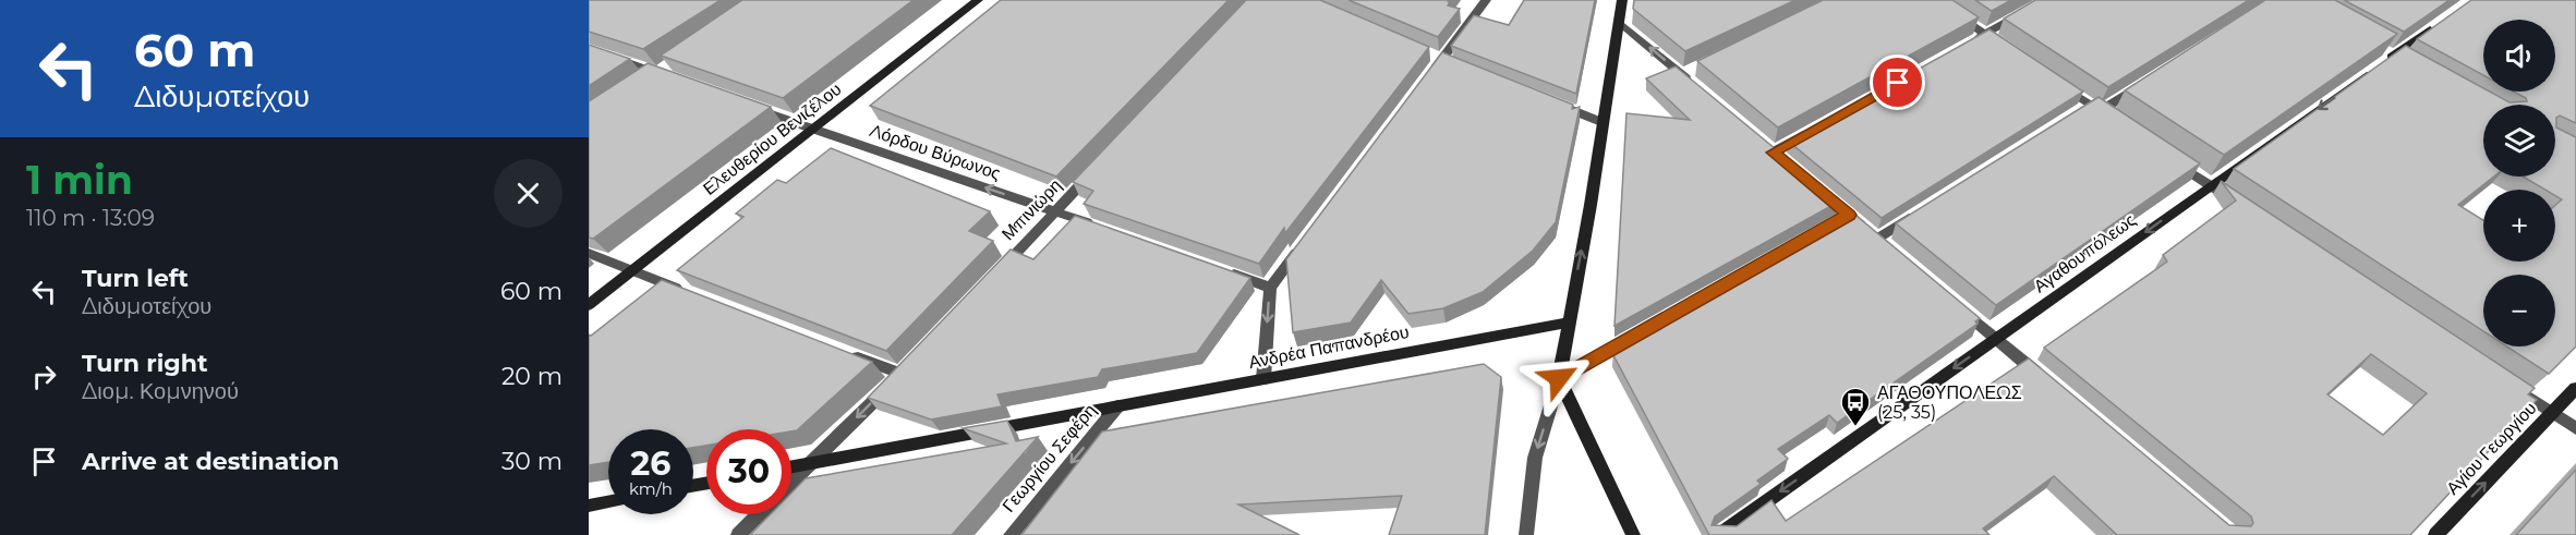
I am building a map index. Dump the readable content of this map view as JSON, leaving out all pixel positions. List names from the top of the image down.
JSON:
{
  "streets": {
    "street": [
      "Ελευθερίου Βενιζέλου",
      "Λόρδου Βύρωνος",
      "Μπινιώρη",
      "Αγαθουπόλεως",
      "Ανδρέα Παπανδρέου",
      "Αγίου Γεωργίου",
      "Γεωργίου Σεφέρη"
    ]
  },
  "crossings": [
    ["Ελευθερίου Βενιζέλου", "Λόρδου Βύρωνος"],
    ["Λόρδου Βύρωνος", "Μπινιώρη"],
    ["Ανδρέα Παπανδρέου", "Γεωργίου Σεφέρη"]
  ],
  "one_way": [
    "Λόρδου Βύρωνος",
    "Αγαθουπόλεως",
    "Αγίου Γεωργίου",
    "Γεωργίου Σεφέρη"
  ],
  "places": {
    "bus stop": ["ΑΓΑΘΟΥΠΟΛΕΩΣ (25, 35)"]
  },
  "page": {
    "turn": ["60 m", "Διδυμοτείχου"],
    "map_buttons": ["+", "−"],
    "heading": ["1 min", "110 m · 13:09"],
    "list": [
      {
        "name": "Turn left",
        "note": "Διδυμοτείχου",
        "value": "60 m"
      },
      {
        "name": "Turn right",
        "note": "Διομ. Κομνηνού",
        "value": "20 m"
      },
      {
        "name": "Arrive at destination",
        "value": "30 m"
      }
    ],
    "speed": "26 km/h",
    "limit": "30"
  }
}
